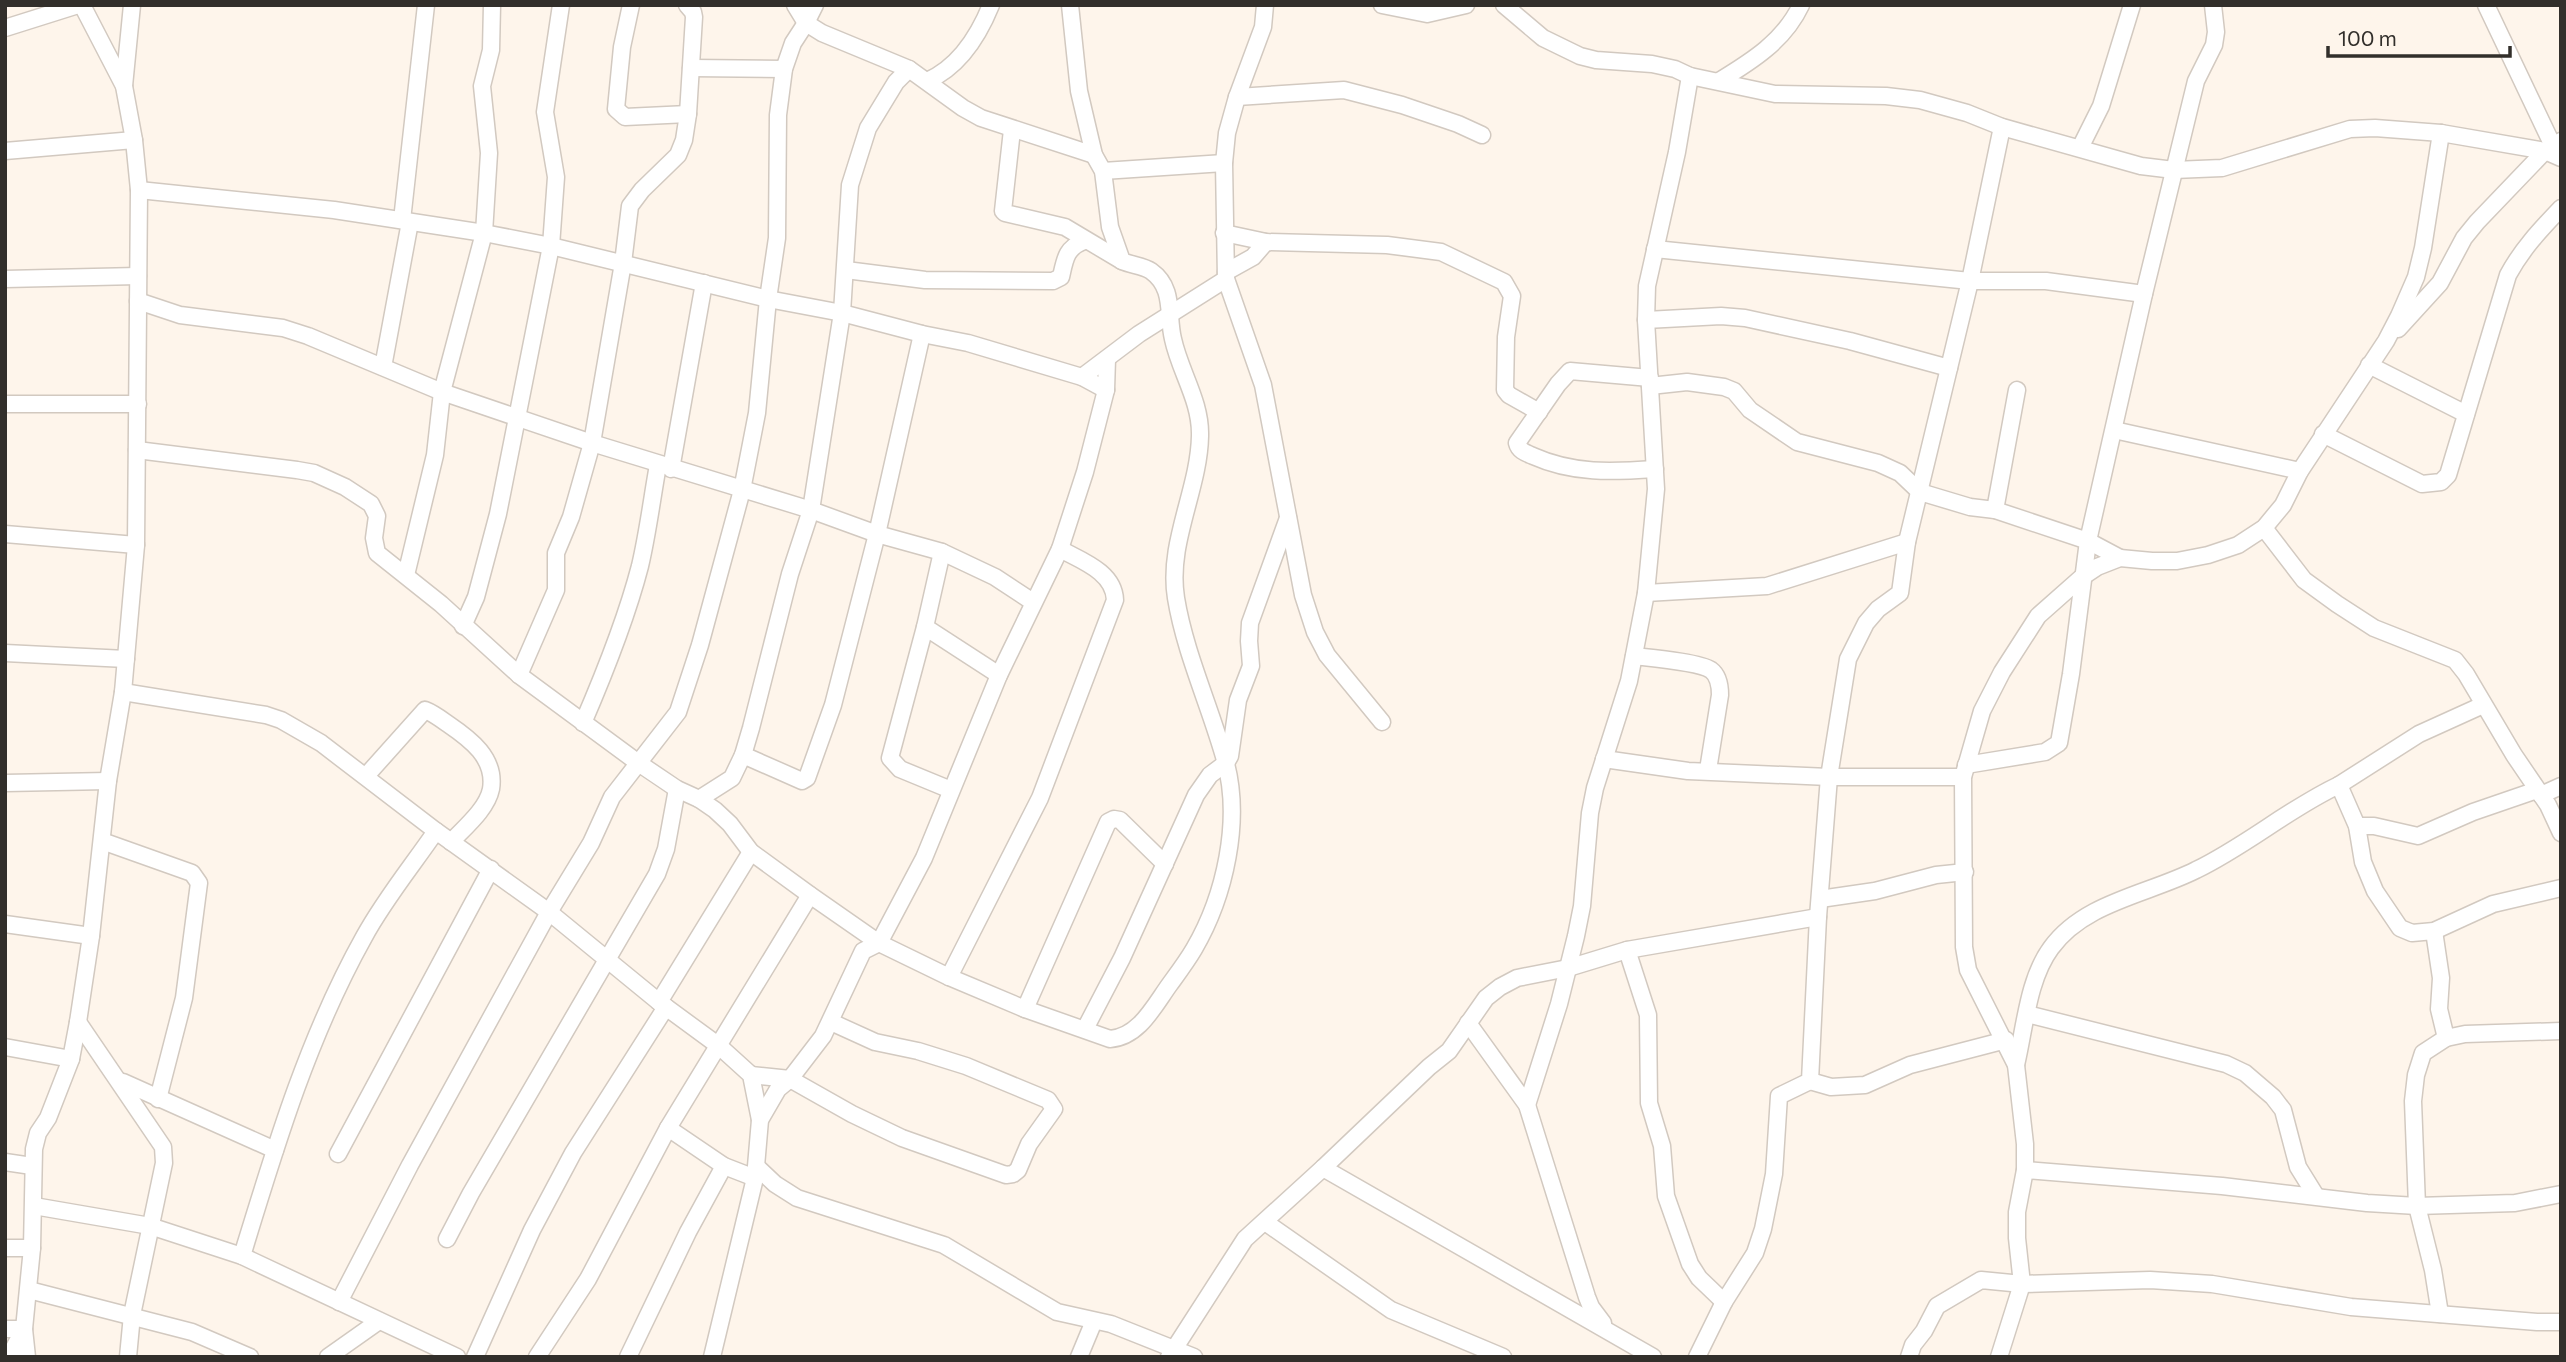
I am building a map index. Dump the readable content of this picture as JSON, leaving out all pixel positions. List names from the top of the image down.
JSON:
{
  "scale_bar": "100 m"
}
